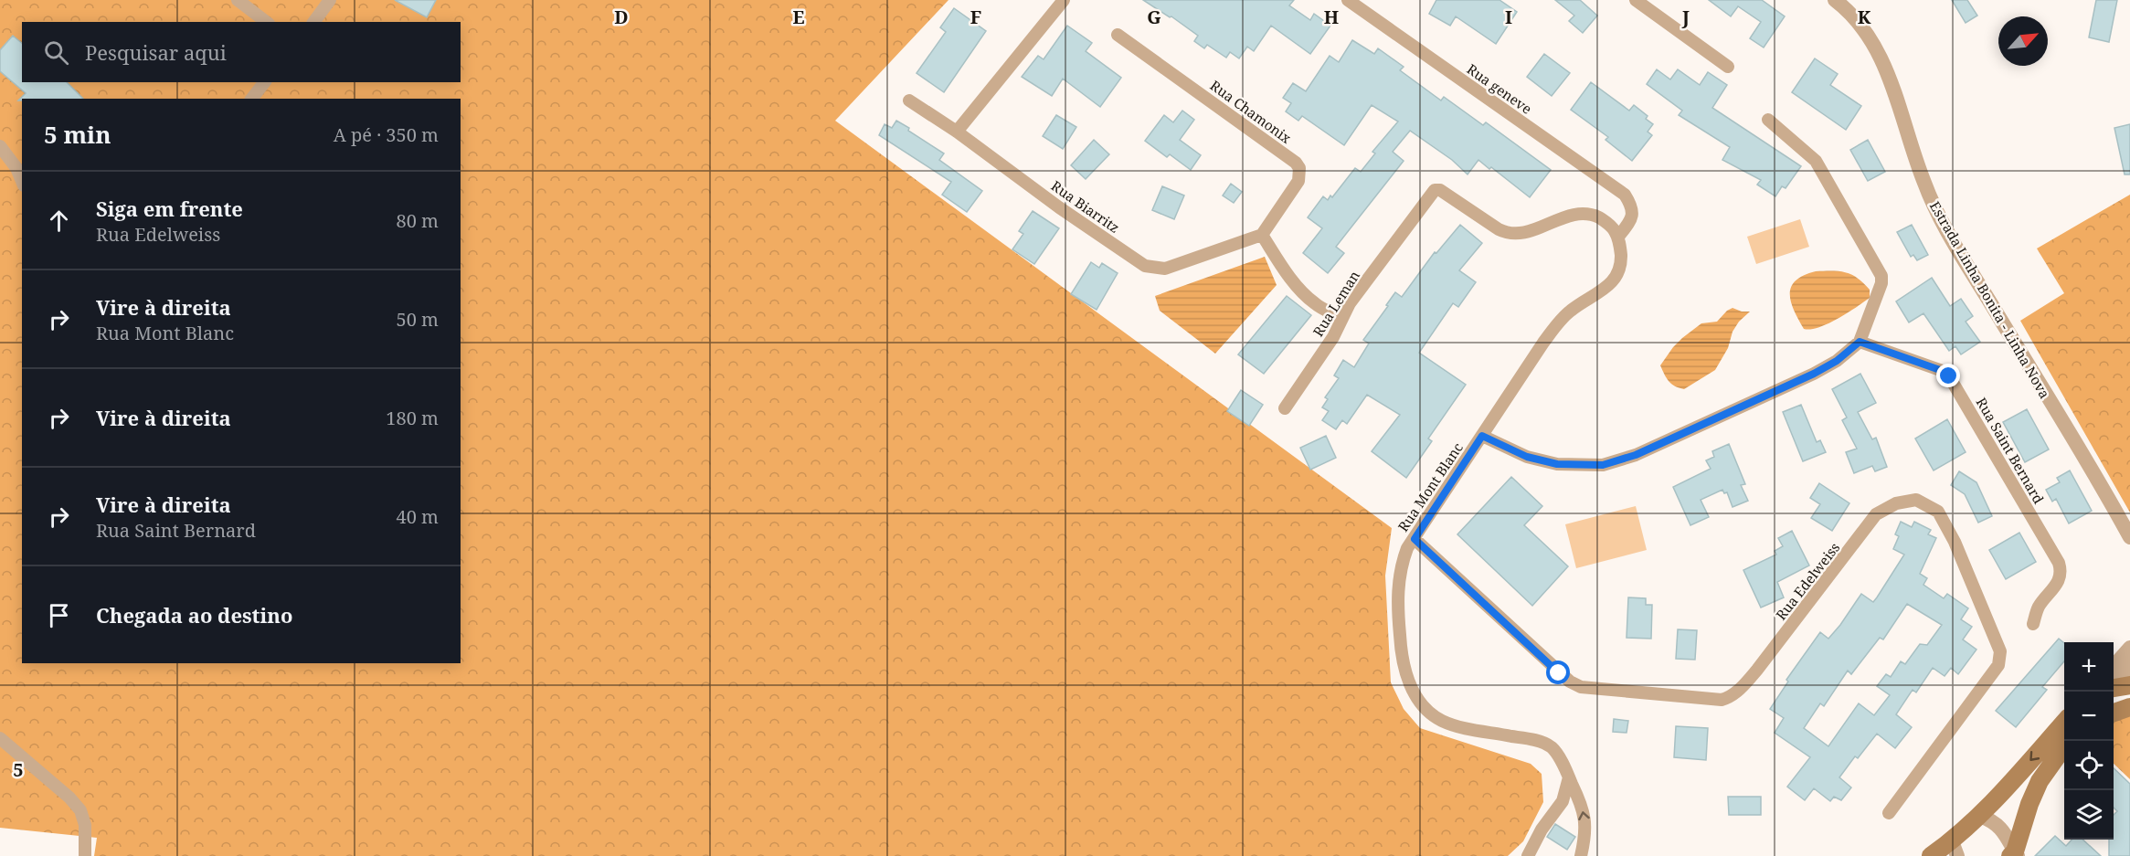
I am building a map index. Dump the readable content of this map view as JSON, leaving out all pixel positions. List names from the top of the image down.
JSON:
{
  "streets": {
    "street": [
      "Rua geneve",
      "Rua Chamonix",
      "Rua Biarritz",
      "Estrada Linha Bonita - Linha Nova",
      "Rua Leman",
      "Rua Saint Bernard",
      "Rua Mont Blanc",
      "Rua Edelweiss"
    ]
  },
  "crossings": [
    ["Rua geneve", "Rua Leman"],
    ["Rua geneve", "Rua Mont Blanc"],
    ["Rua Chamonix", "Rua Biarritz"],
    ["Rua Leman", "Rua Mont Blanc"],
    ["Rua Mont Blanc", "Rua Edelweiss"]
  ],
  "north": "top right",
  "page": {
    "search": "Pesquisar aqui",
    "heading": ["5 min", "A pé · 350 m"],
    "list": [
      ["Siga em frente", "Rua Edelweiss", "80 m"],
      ["Vire à direita", "Rua Mont Blanc", "50 m"],
      ["Vire à direita", "180 m"],
      ["Vire à direita", "Rua Saint Bernard", "40 m"],
      "Chegada ao destino"
    ],
    "map_buttons": ["+", "−"]
  },
  "grid": {
    "columns": [
      "D",
      "E",
      "F",
      "G",
      "H",
      "I",
      "J",
      "K"
    ],
    "rows": ["5"]
  }
}
